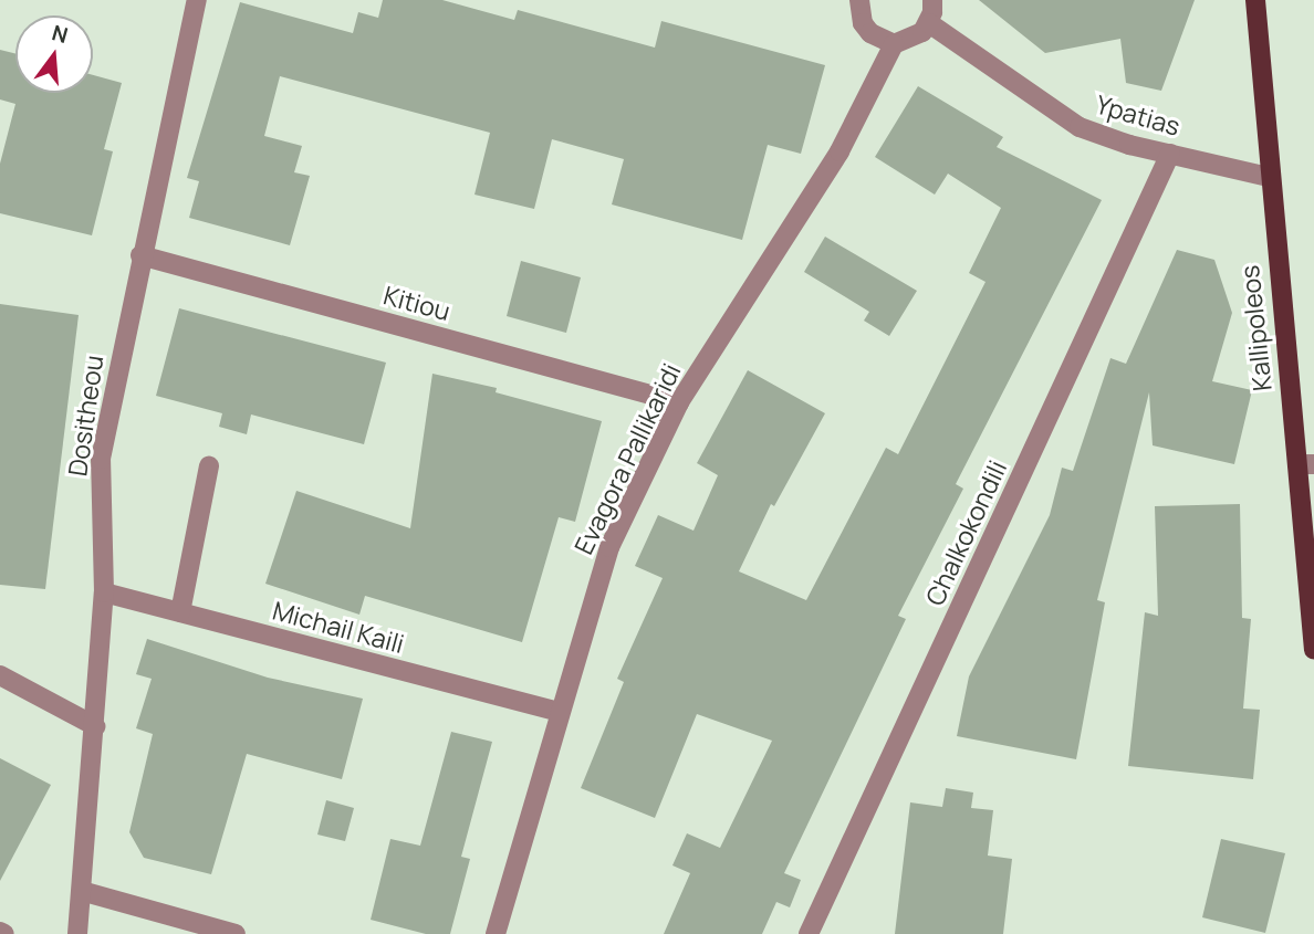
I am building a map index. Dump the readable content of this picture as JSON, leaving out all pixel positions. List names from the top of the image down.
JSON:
{
  "streets": {
    "main road": ["Kallipoleos"],
    "street": [
      "Ypatias",
      "Kitiou",
      "Dositheou",
      "Evagora Pallikaridi",
      "Chalkokondili",
      "Michail Kaili"
    ]
  },
  "crossings": [
    ["Ypatias", "Kallipoleos"],
    ["Ypatias", "Chalkokondili"],
    ["Kitiou", "Dositheou"],
    ["Kitiou", "Evagora Pallikaridi"],
    ["Dositheou", "Michail Kaili"],
    ["Evagora Pallikaridi", "Michail Kaili"]
  ],
  "north": "top"
}
